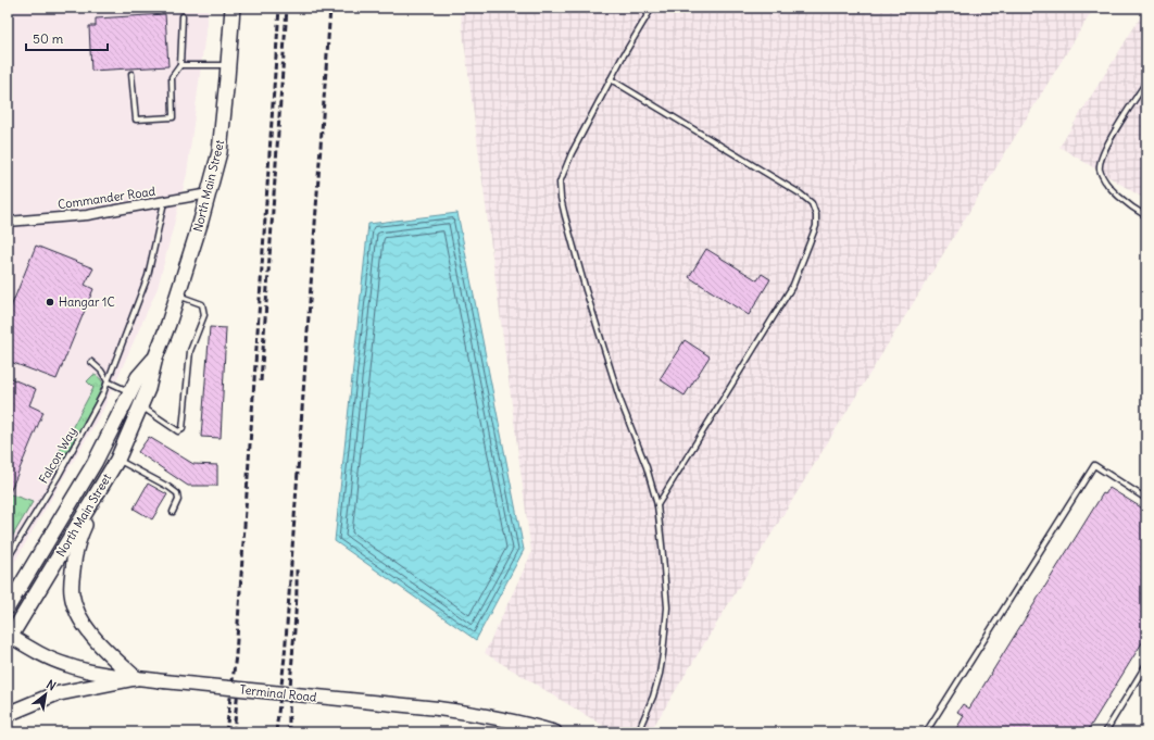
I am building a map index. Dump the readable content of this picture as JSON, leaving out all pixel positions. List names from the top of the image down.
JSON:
{
  "streets": {
    "main road": ["North Main Street", "Terminal Road"],
    "street": ["Commander Road"],
    "lane": ["Falcon Way"]
  },
  "crossings": [
    ["North Main Street", "Commander Road"],
    ["North Main Street", "Terminal Road"],
    ["Commander Road", "Falcon Way"]
  ],
  "places": ["Hangar 1C"],
  "scale_bar": "50 m",
  "north": "top right"
}
